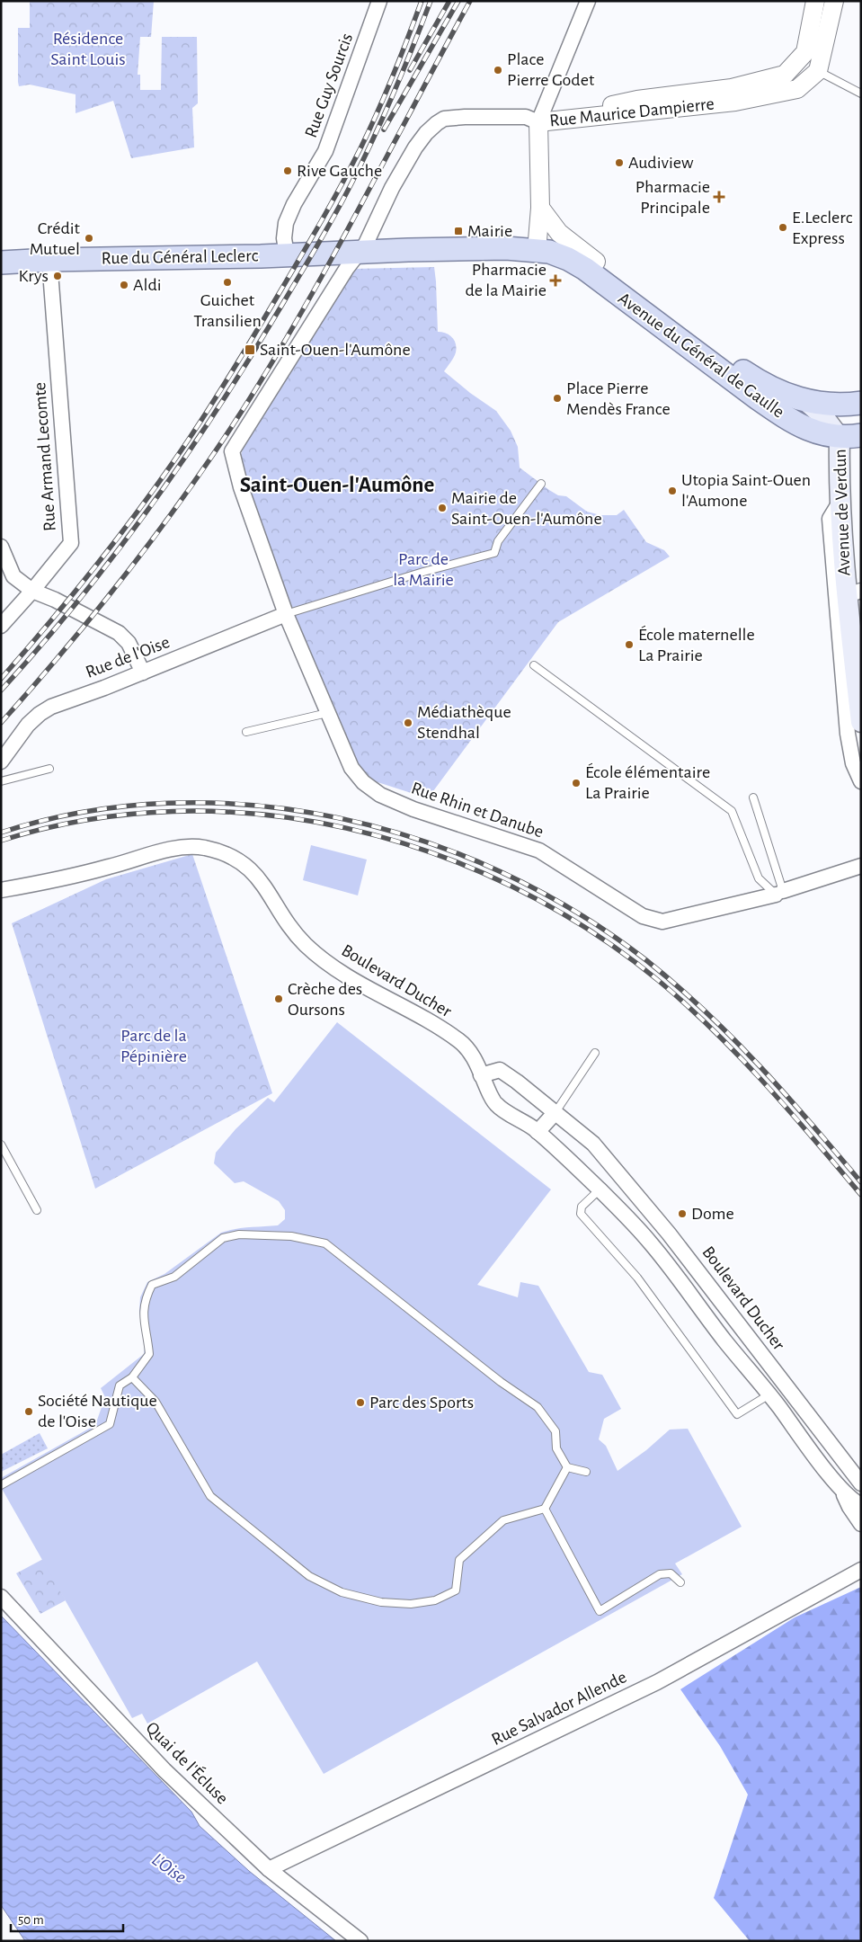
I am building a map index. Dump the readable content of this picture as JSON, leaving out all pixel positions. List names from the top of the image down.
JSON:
{
  "streets": {
    "main road": ["Rue du Général Leclerc", "Avenue du Général de Gaulle", "Avenue de Verdun"],
    "street": [
      "Rue Guy Sourcis",
      "Rue Maurice Dampierre",
      "Rue Armand Lecomte",
      "Rue de l'Oise",
      "Rue Rhin et Danube",
      "Boulevard Ducher",
      "Rue Salvador Allende",
      "Quai de l'Écluse"
    ]
  },
  "crossings": [
    ["Rue Guy Sourcis", "Rue du Général Leclerc"],
    ["Rue du Général Leclerc", "Avenue du Général de Gaulle"],
    ["Rue du Général Leclerc", "Rue Armand Lecomte"],
    ["Rue du Général Leclerc", "Rue Rhin et Danube"],
    ["Avenue du Général de Gaulle", "Avenue de Verdun"],
    ["Avenue du Général de Gaulle", "Rue Rhin et Danube"],
    ["Rue de l'Oise", "Rue Rhin et Danube"],
    ["Rue Salvador Allende", "Quai de l'Écluse"]
  ],
  "districts": ["Saint-Ouen-l'Aumône"],
  "water": ["L'Oise"],
  "parks": ["Résidence Saint Louis", "Parc de la Mairie", "Parc de la Pépinière"],
  "places": {
    "other": [
      "Place Pierre Godet",
      "Audiview",
      "Rive Gauche",
      "E.Leclerc Express",
      "Crédit Mutuel",
      "Krys",
      "Guichet Transilien",
      "Aldi",
      "Place Pierre Mendès France",
      "Utopia Saint-Ouen l'Aumone",
      "Mairie de Saint-Ouen-l'Aumône",
      "École maternelle La Prairie",
      "Médiathèque Stendhal",
      "École élémentaire La Prairie",
      "Crèche des Oursons",
      "Dome",
      "Parc des Sports",
      "Société Nautique de l'Oise"
    ],
    "health": ["Pharmacie Principale", "Pharmacie de la Mairie"],
    "transit": ["Mairie", "Saint-Ouen-l'Aumône"]
  },
  "scale_bar": "50 m"
}
